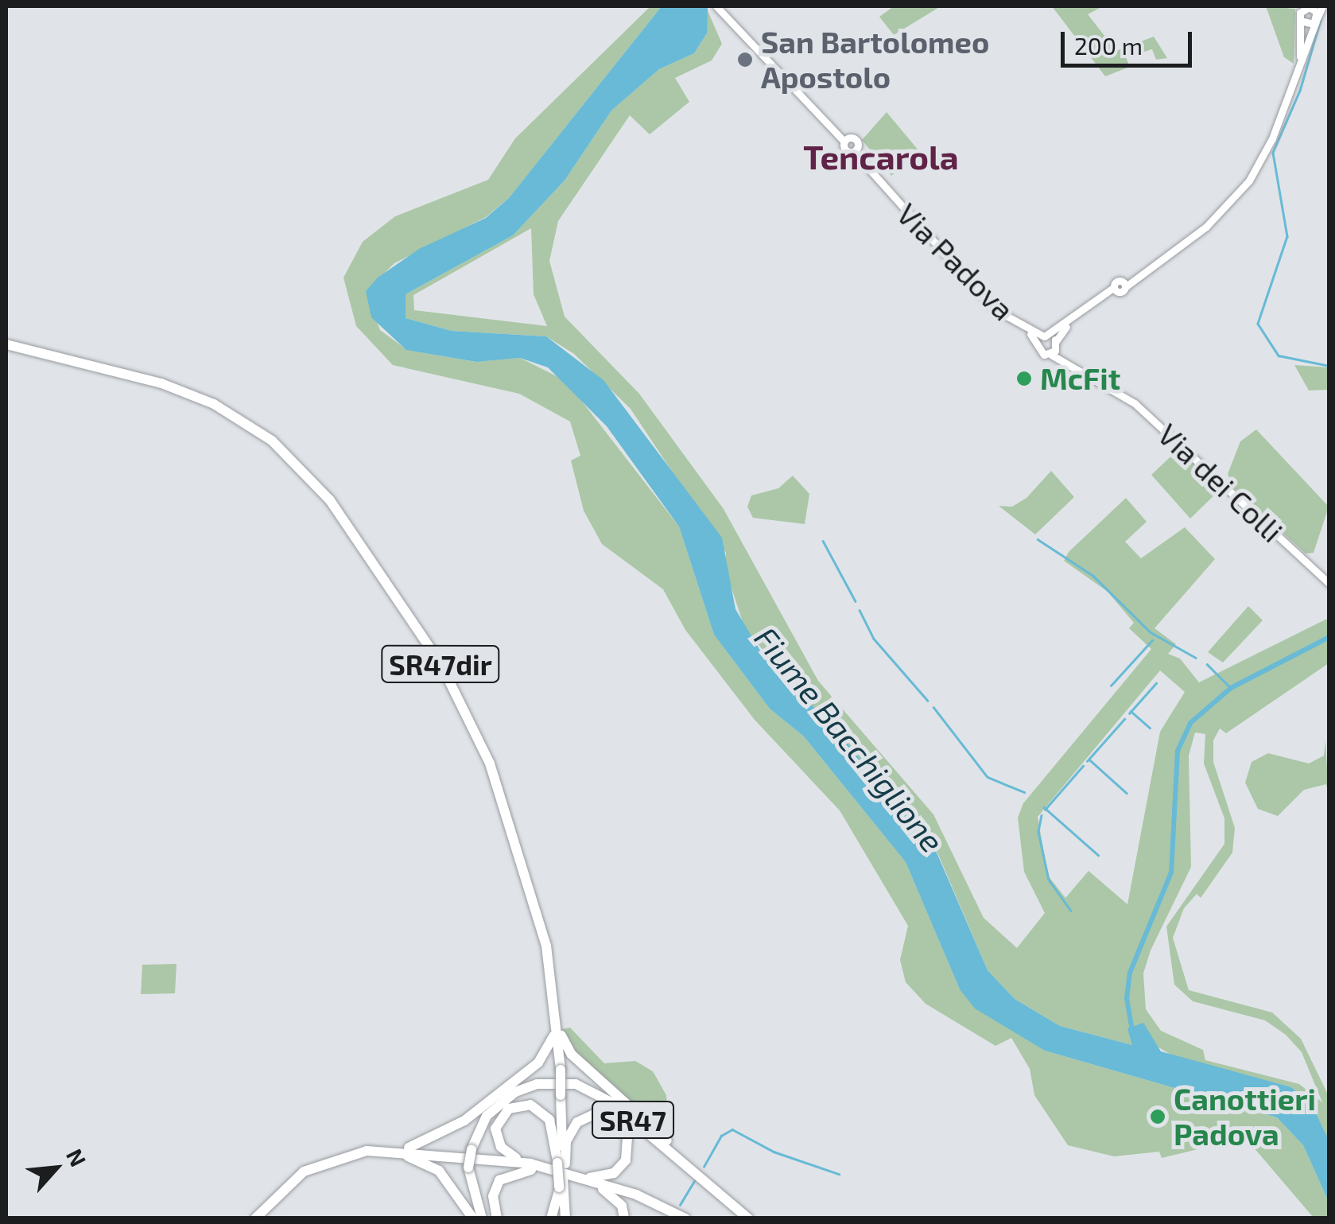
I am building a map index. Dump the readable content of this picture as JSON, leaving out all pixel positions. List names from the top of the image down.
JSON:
{
  "streets": {
    "highway": ["SR47dir", "SR47"],
    "main road": ["Via Padova", "Via dei Colli"]
  },
  "crossings": [
    ["Via Padova", "Via dei Colli"]
  ],
  "districts": ["Tencarola"],
  "water": ["Fiume Bacchiglione"],
  "places": ["San Bartolomeo Apostolo", "McFit", "Canottieri Padova"],
  "scale_bar": "200 m",
  "north": "top right"
}
